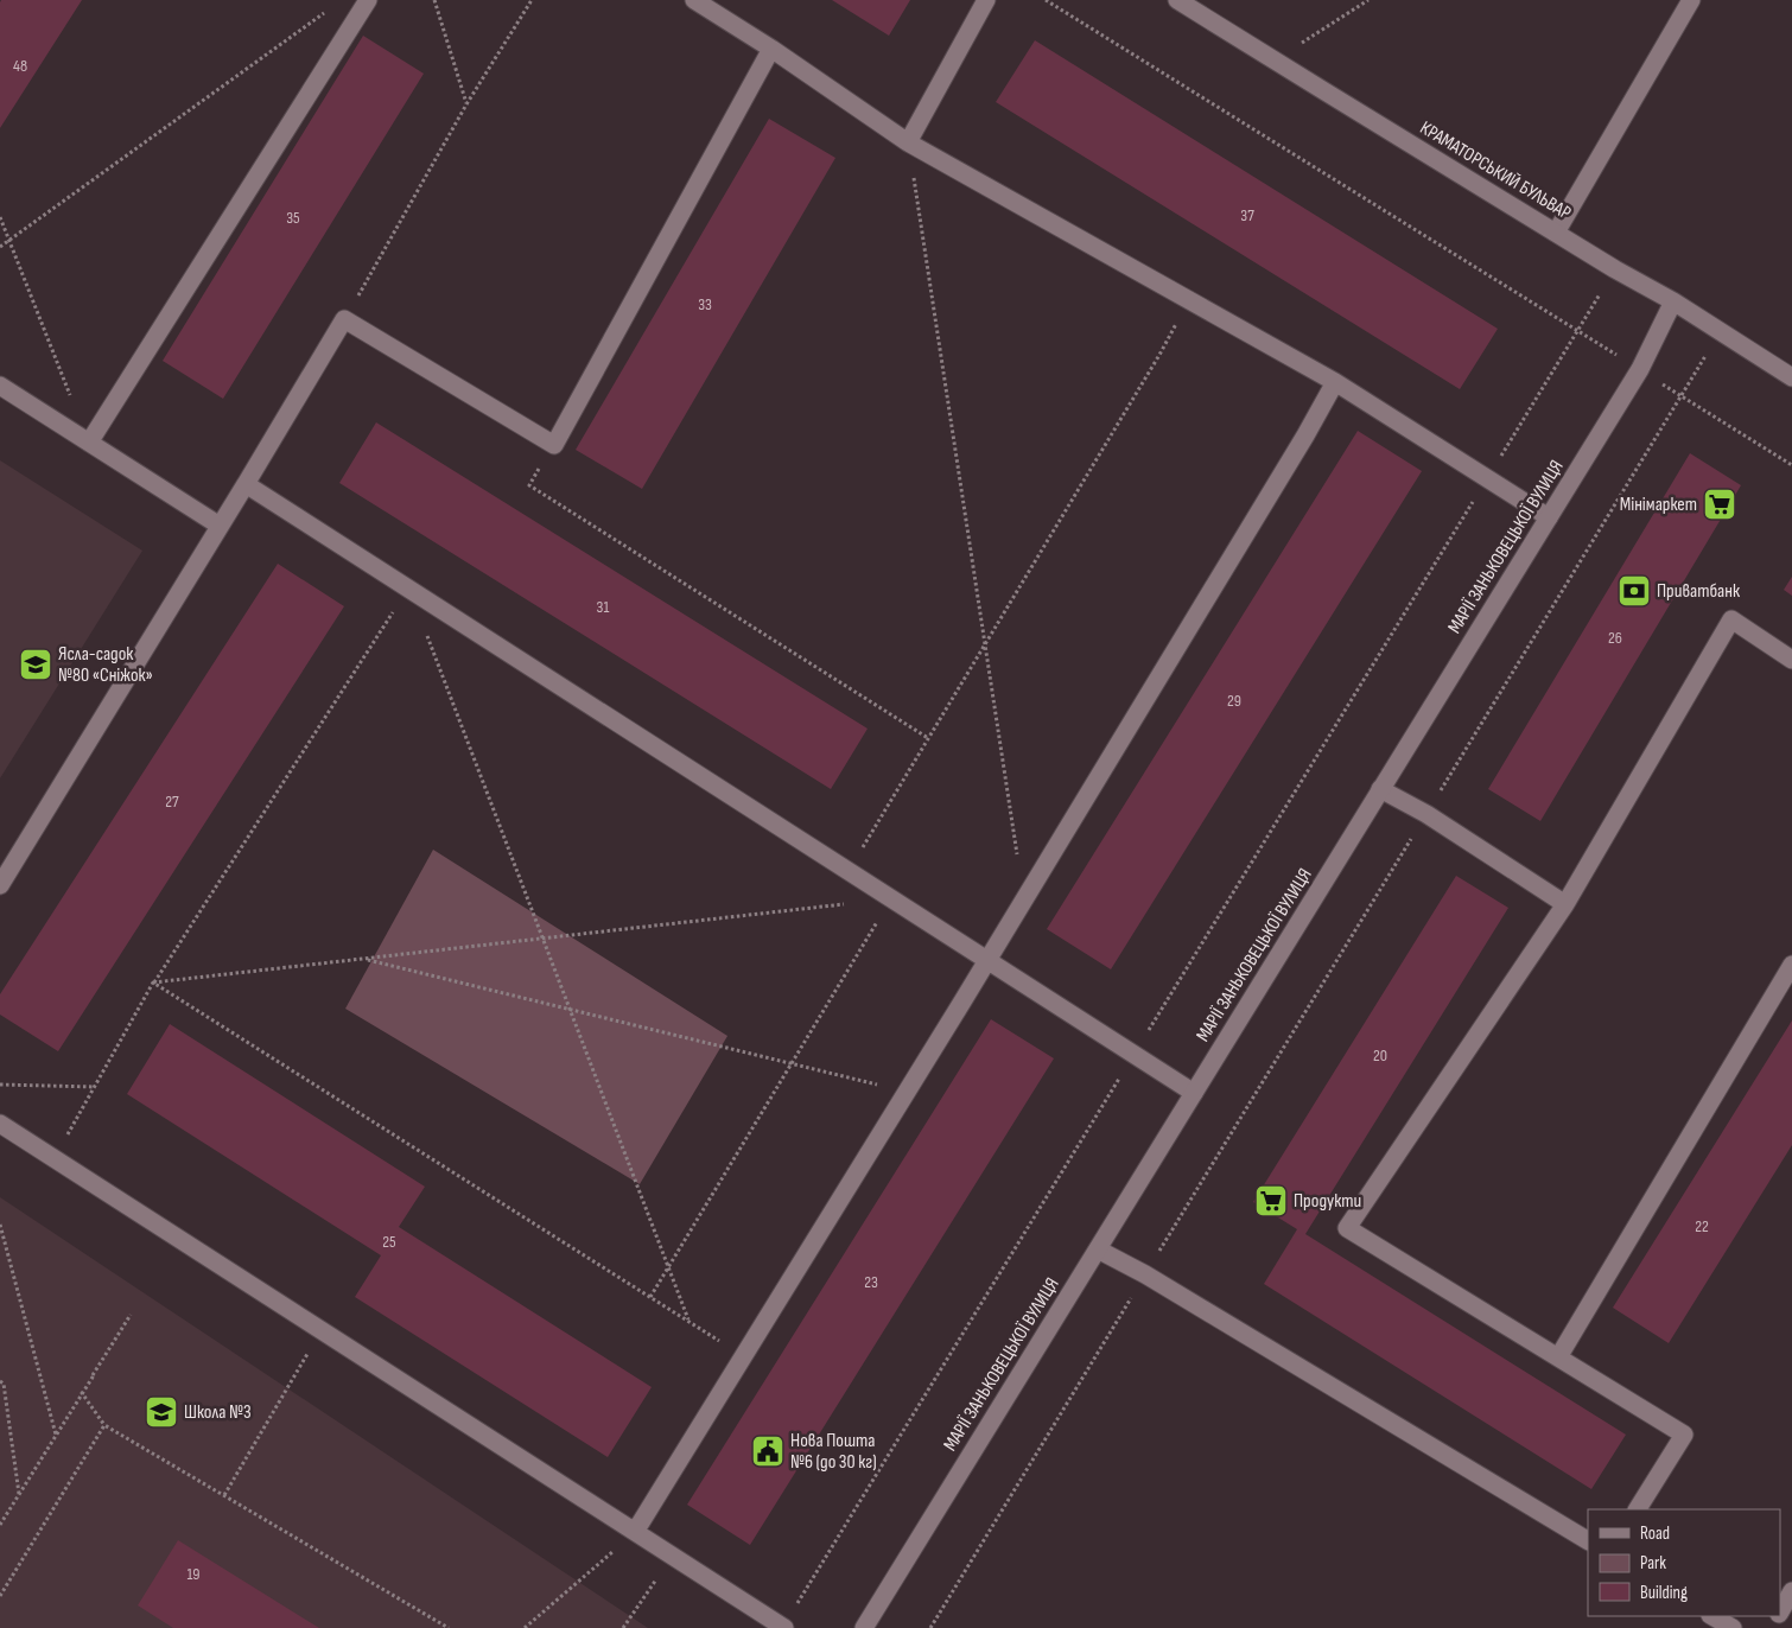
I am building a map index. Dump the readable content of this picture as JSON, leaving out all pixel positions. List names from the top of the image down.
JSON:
{
  "streets": {
    "street": ["КРАМАТОРСЬКИЙ БУЛЬВАР", "МАРІЇ ЗАНЬКОВЕЦЬКОЇ ВУЛИЦЯ"]
  },
  "crossings": [
    ["КРАМАТОРСЬКИЙ БУЛЬВАР", "МАРІЇ ЗАНЬКОВЕЦЬКОЇ ВУЛИЦЯ"]
  ],
  "places": {
    "supermarket": ["Мінімаркет", "Продукти"],
    "bank": ["Приватбанк"],
    "school or university": ["Ясла-садок №80 «Сніжок»", "Школа №3"],
    "public building": ["Нова Пошта №6 (до 30 кг)"]
  },
  "house_numbers": [
    "48",
    "37",
    "35",
    "33",
    "31",
    "26",
    "29",
    "27",
    "20",
    "22",
    "25",
    "23",
    "19"
  ],
  "legend": ["Road", "Park", "Building"]
}
